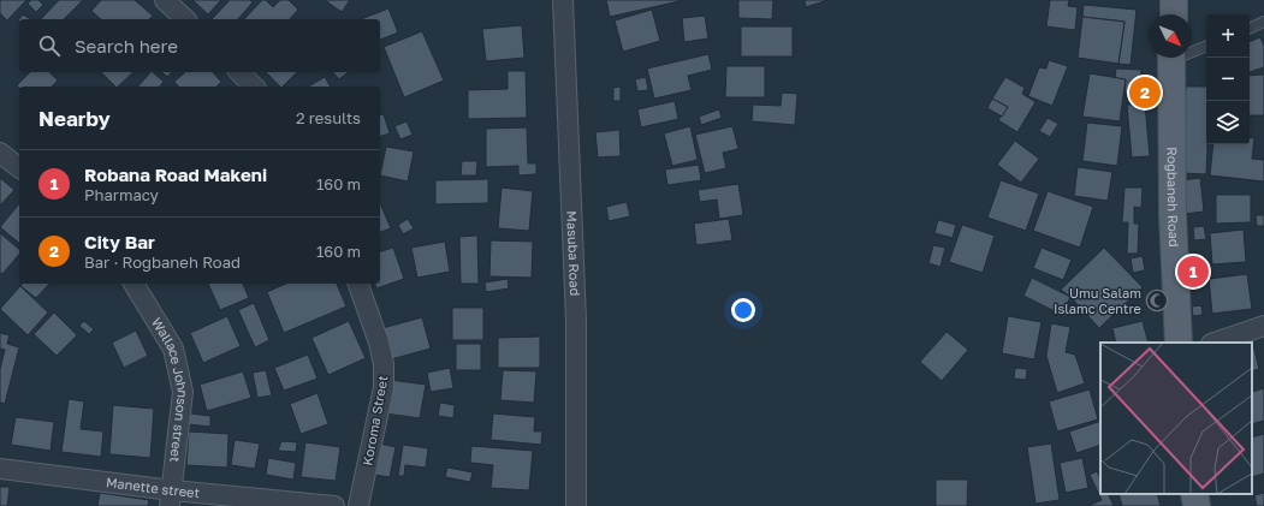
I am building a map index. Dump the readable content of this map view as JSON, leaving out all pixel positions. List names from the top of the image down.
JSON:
{
  "streets": {
    "main road": ["Rogbaneh Road"],
    "street": [
      "Masuba Road",
      "Wallace Johnson street",
      "Koroma Street",
      "Manette street"
    ]
  },
  "crossings": [
    ["Wallace Johnson street", "Manette street"]
  ],
  "places": {
    "mosque": ["Umu Salam Islamc Centre"]
  },
  "north": "bottom right",
  "page": {
    "map_buttons": ["+", "−"],
    "search": "Search here",
    "pins": ["2", "1"],
    "heading": ["Nearby", "2 results"],
    "list": [
      {
        "mark": "1",
        "name": "Robana Road Makeni",
        "note": "Pharmacy",
        "value": "160 m"
      },
      {
        "mark": "2",
        "name": "City Bar",
        "note": "Bar · Rogbaneh Road",
        "value": "160 m"
      }
    ]
  }
}
